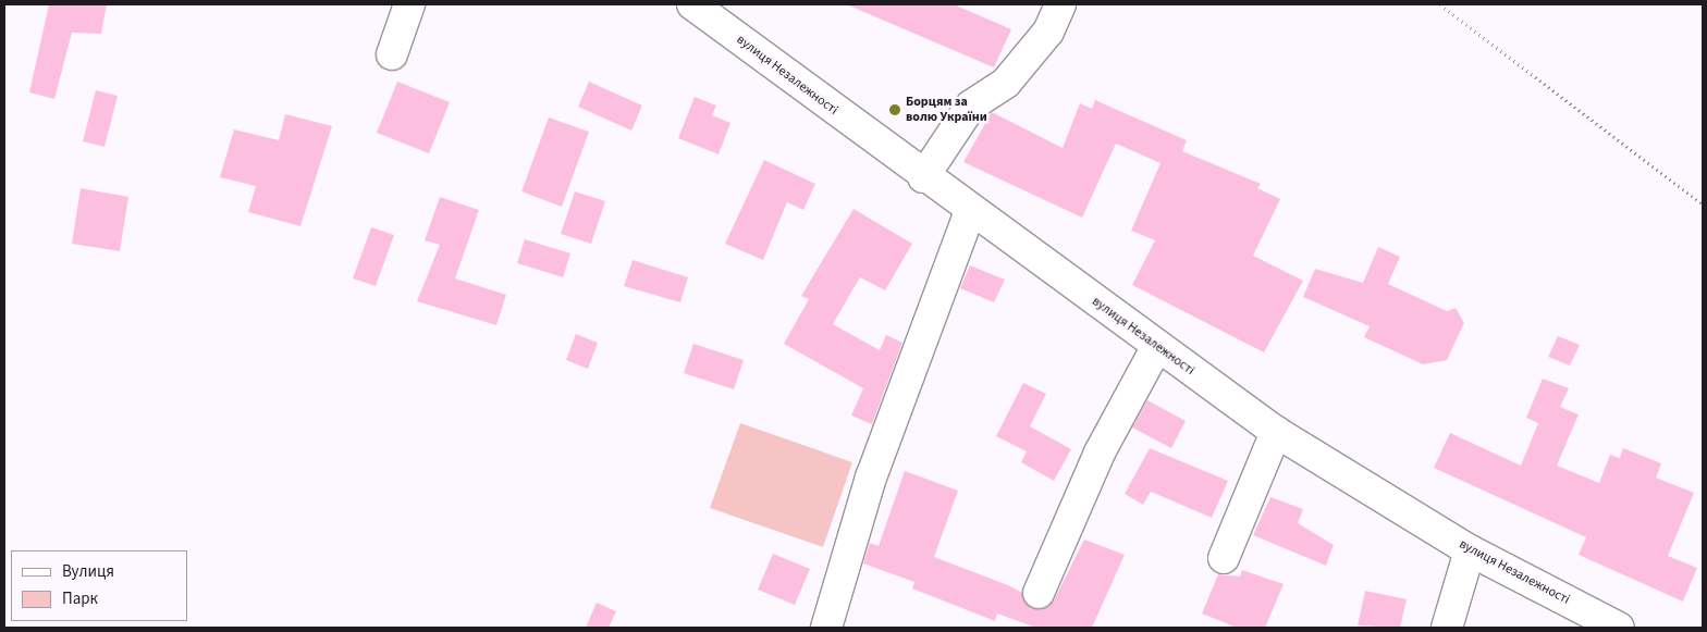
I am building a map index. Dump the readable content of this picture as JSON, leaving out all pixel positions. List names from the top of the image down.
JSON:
{
  "streets": {
    "street": ["вулиця Незалежності"]
  },
  "places": ["Борцям за волю України"],
  "legend": ["Вулиця", "Парк"]
}
